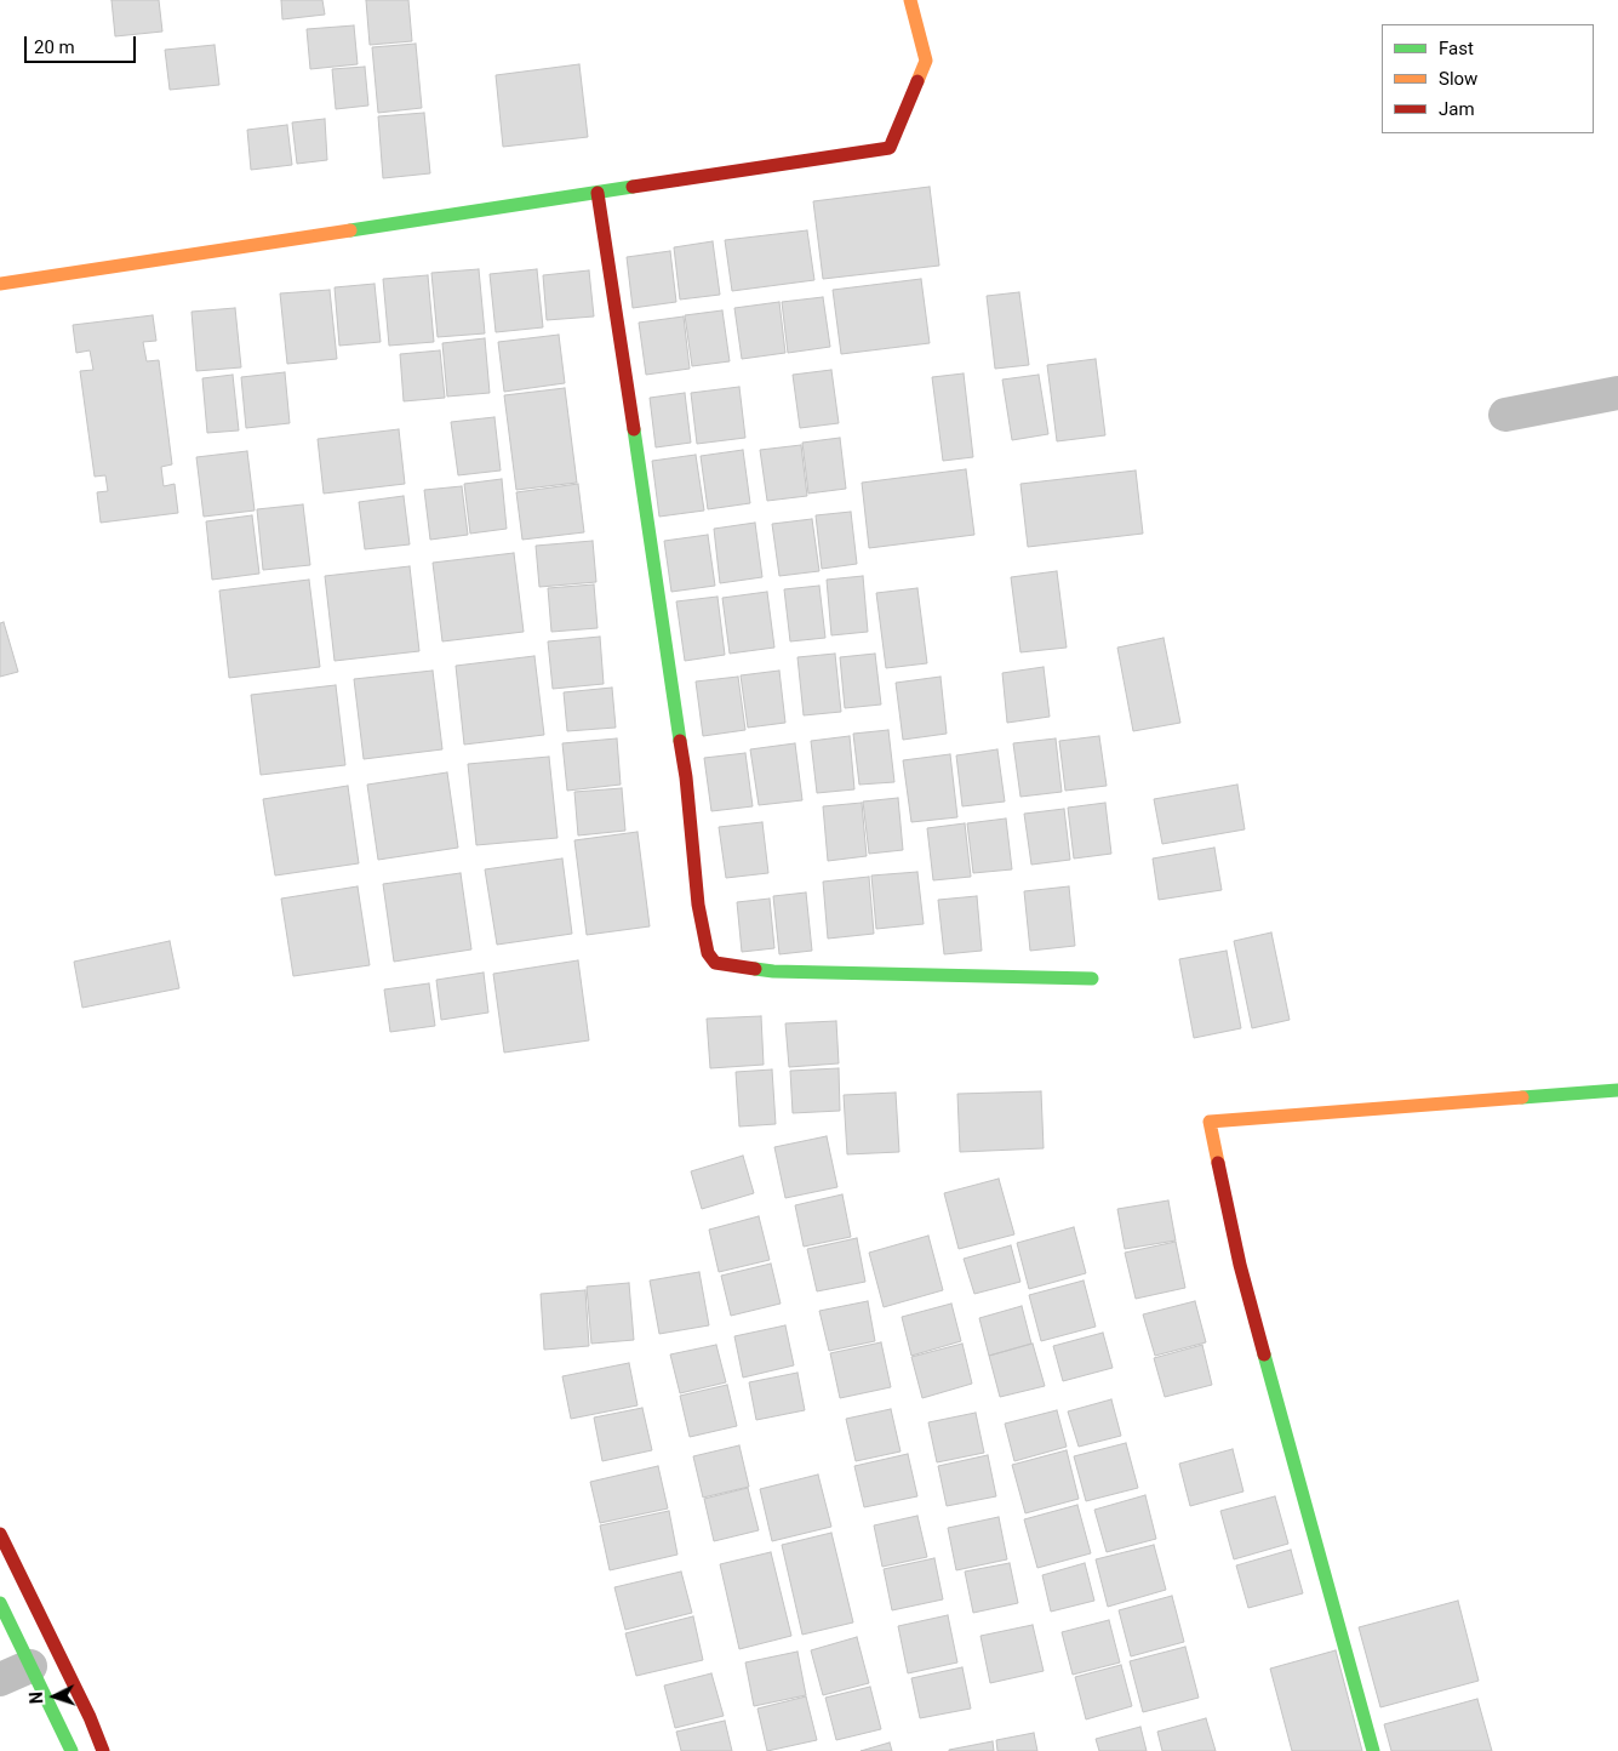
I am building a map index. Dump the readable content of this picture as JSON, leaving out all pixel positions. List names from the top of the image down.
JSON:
{
  "legend": ["Fast", "Slow", "Jam"],
  "scale_bar": "20 m",
  "north": "left"
}
